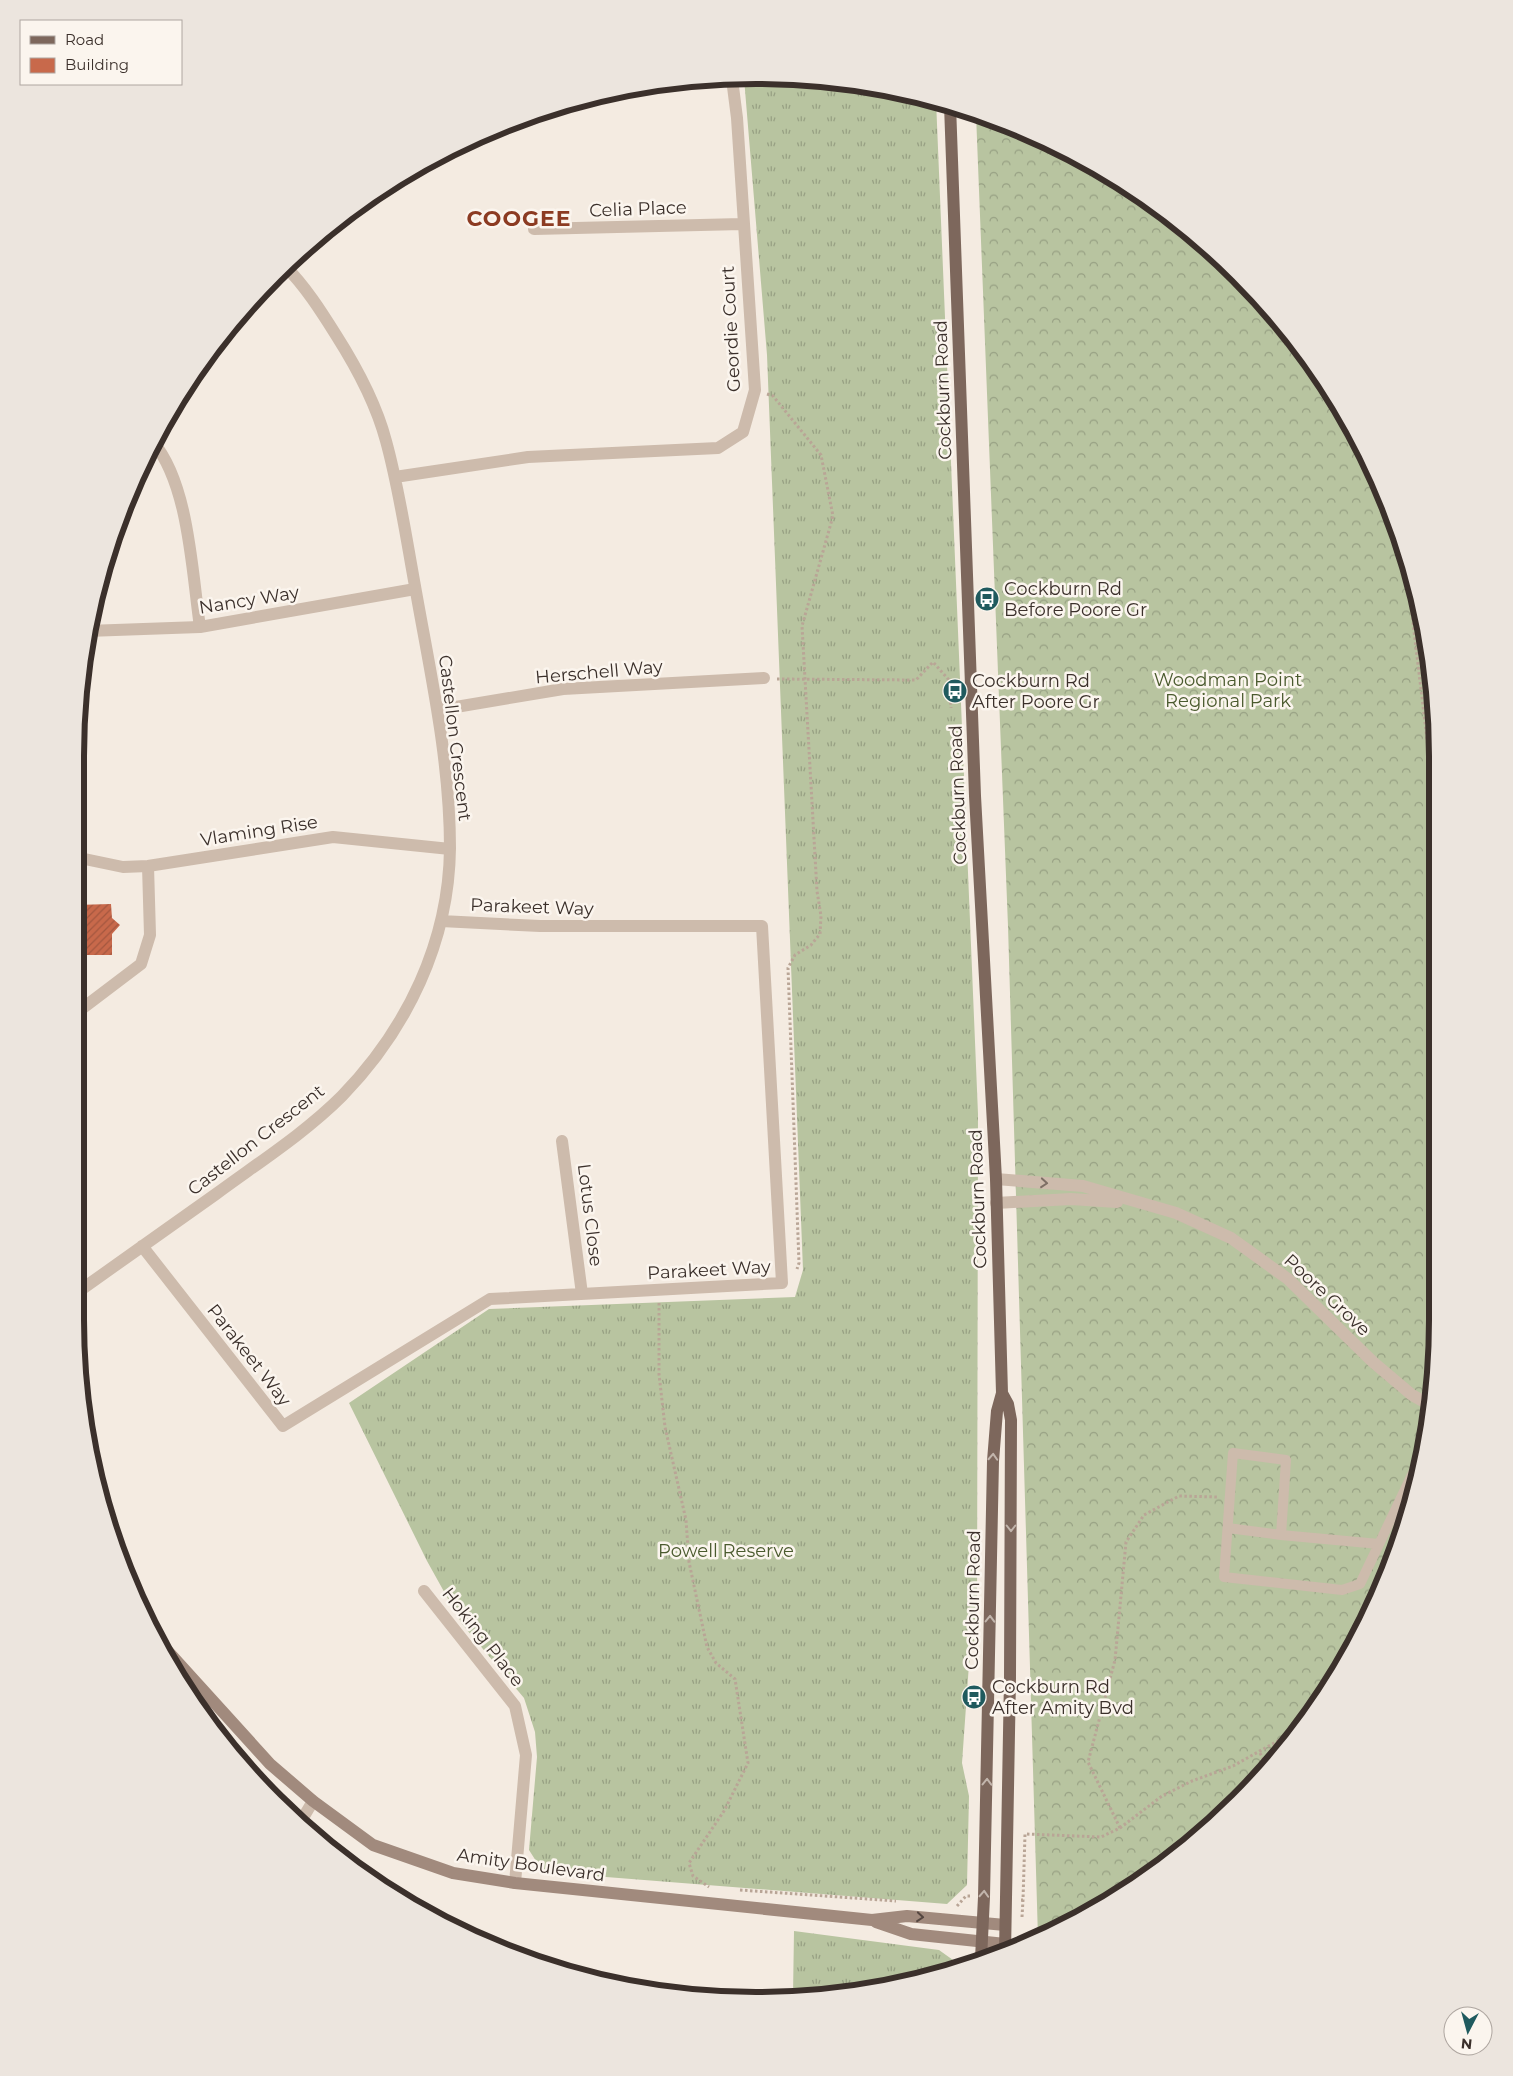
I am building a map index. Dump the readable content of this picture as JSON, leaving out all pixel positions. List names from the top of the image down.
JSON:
{
  "streets": {
    "main road": ["Cockburn Road"],
    "street": [
      "Celia Place",
      "Geordie Court",
      "Nancy Way",
      "Herschell Way",
      "Castellon Crescent",
      "Vlaming Rise",
      "Parakeet Way",
      "Lotus Close",
      "Poore Grove",
      "Hoking Place",
      "Amity Boulevard"
    ]
  },
  "crossings": [
    ["Celia Place", "Geordie Court"],
    ["Geordie Court", "Castellon Crescent"],
    ["Cockburn Road", "Poore Grove"],
    ["Cockburn Road", "Amity Boulevard"],
    ["Nancy Way", "Castellon Crescent"],
    ["Herschell Way", "Castellon Crescent"],
    ["Castellon Crescent", "Vlaming Rise"],
    ["Castellon Crescent", "Parakeet Way"],
    ["Parakeet Way", "Lotus Close"],
    ["Hoking Place", "Amity Boulevard"]
  ],
  "districts": ["COOGEE"],
  "parks": ["Woodman Point Regional Park", "Powell Reserve"],
  "places": {
    "bus stop": ["Cockburn Rd Before Poore Gr", "Cockburn Rd After Poore Gr", "Cockburn Rd After Amity Bvd"]
  },
  "legend": ["Road", "Building"],
  "north": "bottom"
}
